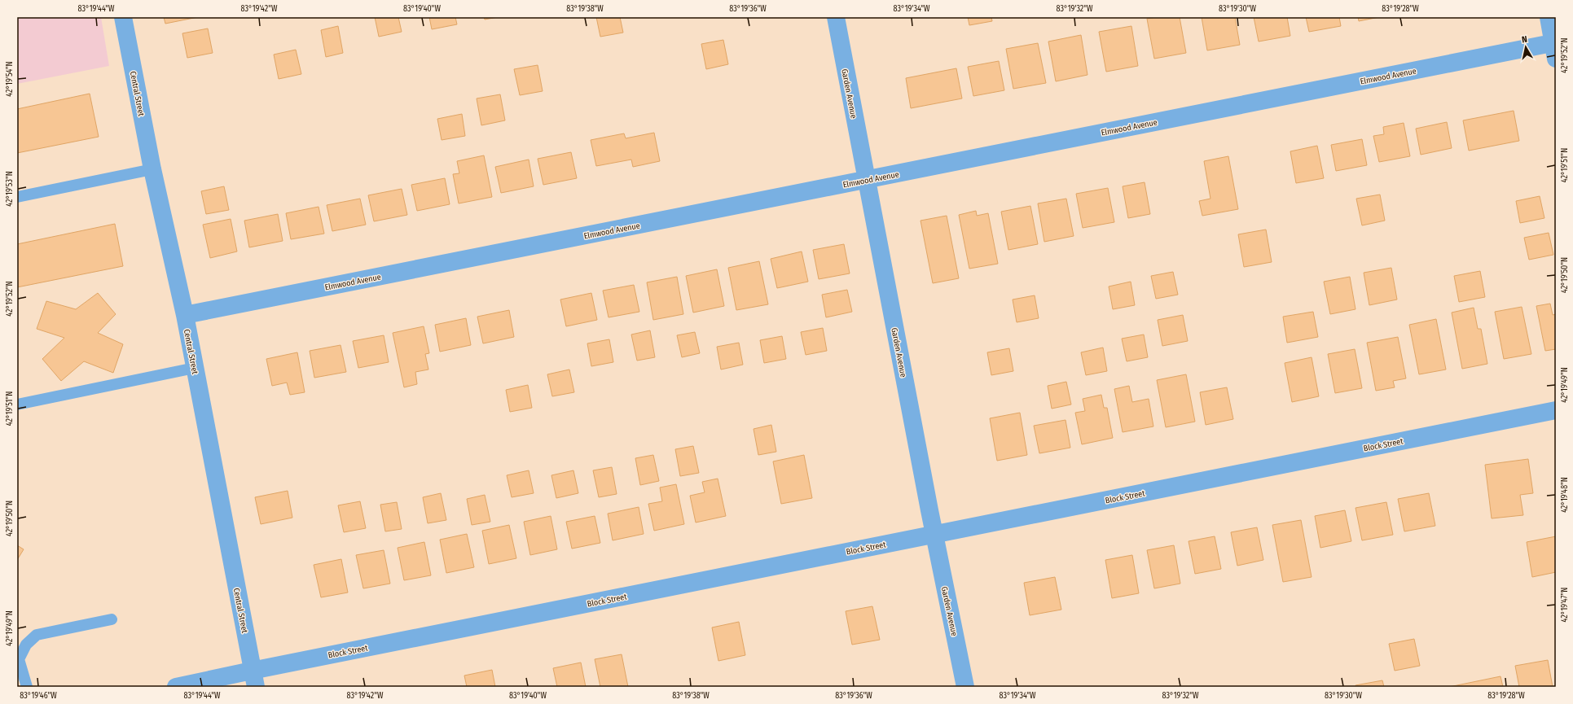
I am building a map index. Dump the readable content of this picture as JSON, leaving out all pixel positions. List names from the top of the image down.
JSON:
{
  "streets": {
    "street": [
      "Elmwood Avenue",
      "Central Street",
      "Garden Avenue",
      "Block Street"
    ]
  },
  "crossings": [
    ["Elmwood Avenue", "Central Street"],
    ["Elmwood Avenue", "Garden Avenue"],
    ["Central Street", "Block Street"],
    ["Garden Avenue", "Block Street"]
  ],
  "north": "top",
  "coordinates": [
    "83°19'44\"W",
    "83°19'42\"W",
    "83°19'40\"W",
    "83°19'38\"W",
    "83°19'36\"W",
    "83°19'34\"W",
    "83°19'32\"W",
    "83°19'30\"W",
    "83°19'28\"W",
    "42°19'52\"N",
    "42°19'54\"N",
    "42°19'51\"N",
    "42°19'53\"N",
    "42°19'50\"N",
    "42°19'49\"N",
    "42°19'48\"N",
    "42°19'47\"N",
    "83°19'46\"W"
  ]
}
